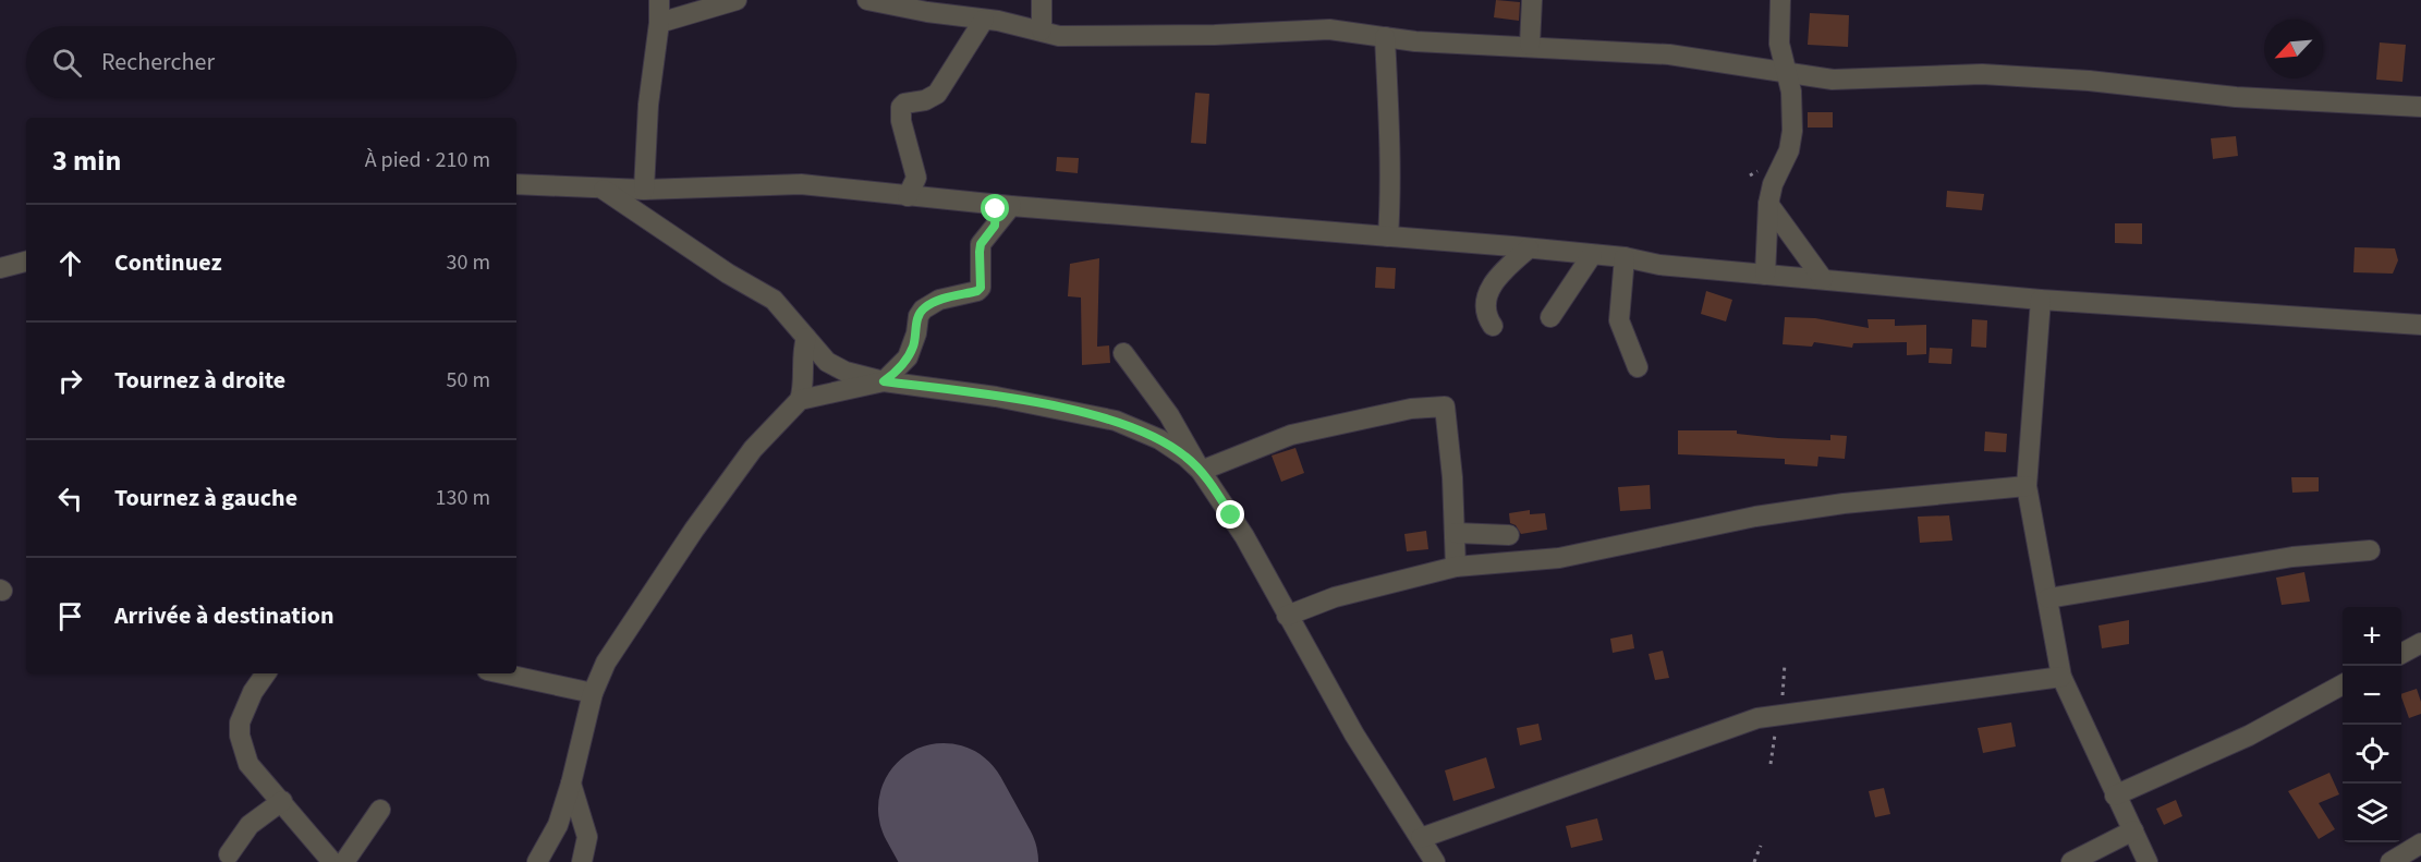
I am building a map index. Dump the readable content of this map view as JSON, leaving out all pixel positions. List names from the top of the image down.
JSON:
{
  "north": "bottom left",
  "page": {
    "search": "Rechercher",
    "heading": ["3 min", "À pied · 210 m"],
    "list": [
      ["Continuez", "30 m"],
      ["Tournez à droite", "50 m"],
      ["Tournez à gauche", "130 m"],
      "Arrivée à destination"
    ],
    "map_buttons": ["+", "−"]
  }
}
